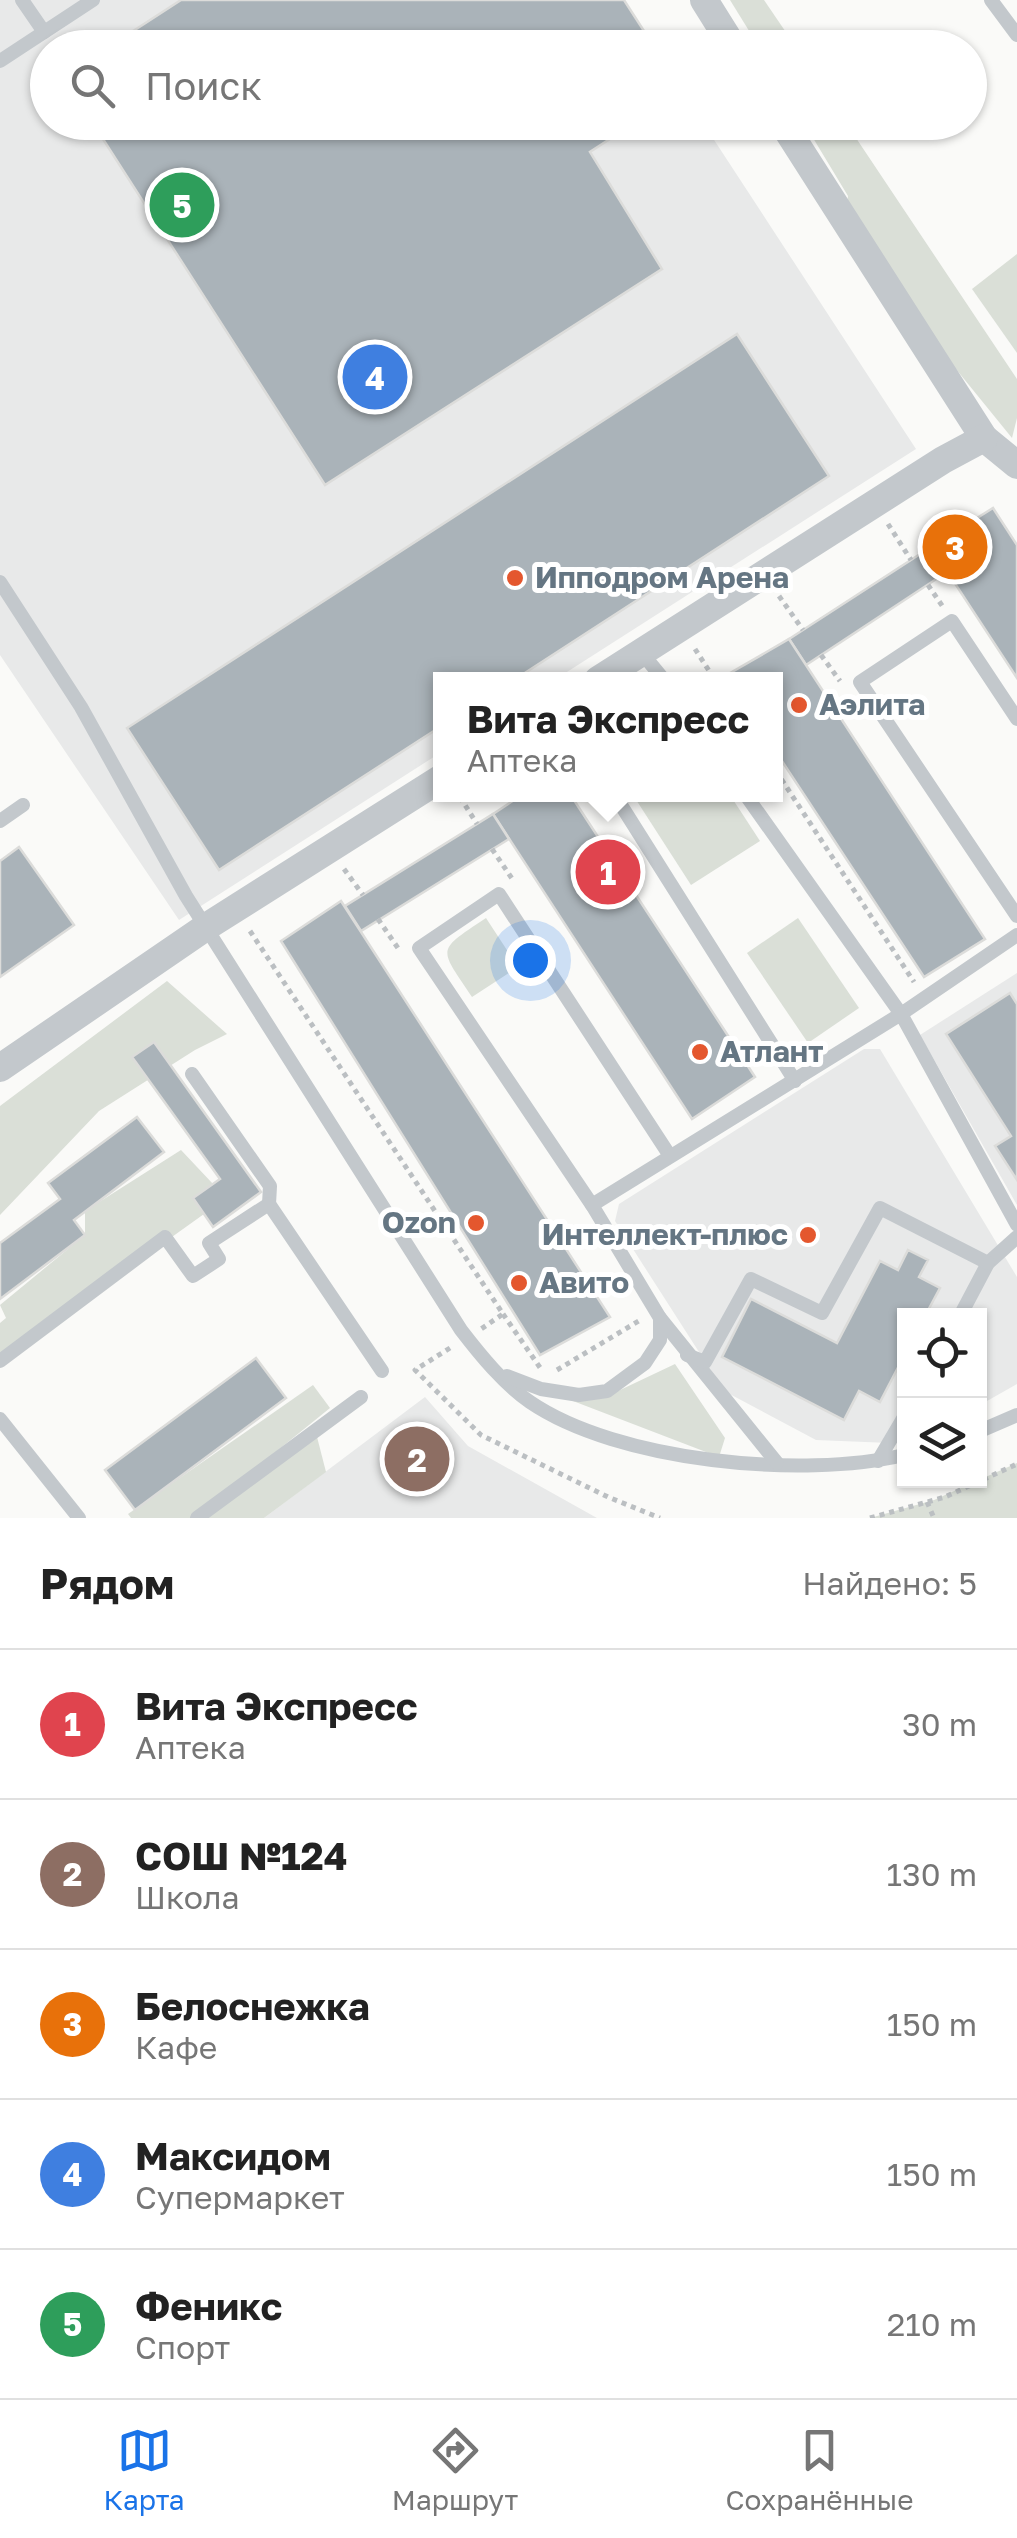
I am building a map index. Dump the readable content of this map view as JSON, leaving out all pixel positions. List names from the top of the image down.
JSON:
{
  "places": [
    "Ипподром Арена",
    "Аэлита",
    "Атлант",
    "Ozon",
    "Интеллект-плюс",
    "Авито"
  ],
  "page": {
    "search": "Поиск",
    "pins": [
      "5",
      "4",
      "3",
      "1",
      "2"
    ],
    "popup": ["Вита Экспресс", "Аптека"],
    "heading": ["Рядом", "Найдено: 5"],
    "list": [
      {
        "mark": "1",
        "name": "Вита Экспресс",
        "note": "Аптека",
        "value": "30 m"
      },
      {
        "mark": "2",
        "name": "СОШ №124",
        "note": "Школа",
        "value": "130 m"
      },
      {
        "mark": "3",
        "name": "Белоснежка",
        "note": "Кафе",
        "value": "150 m"
      },
      {
        "mark": "4",
        "name": "Максидом",
        "note": "Супермаркет",
        "value": "150 m"
      },
      {
        "mark": "5",
        "name": "Феникс",
        "note": "Спорт",
        "value": "210 m"
      }
    ],
    "nav": ["Карта", "Маршрут", "Сохранённые"]
  }
}
